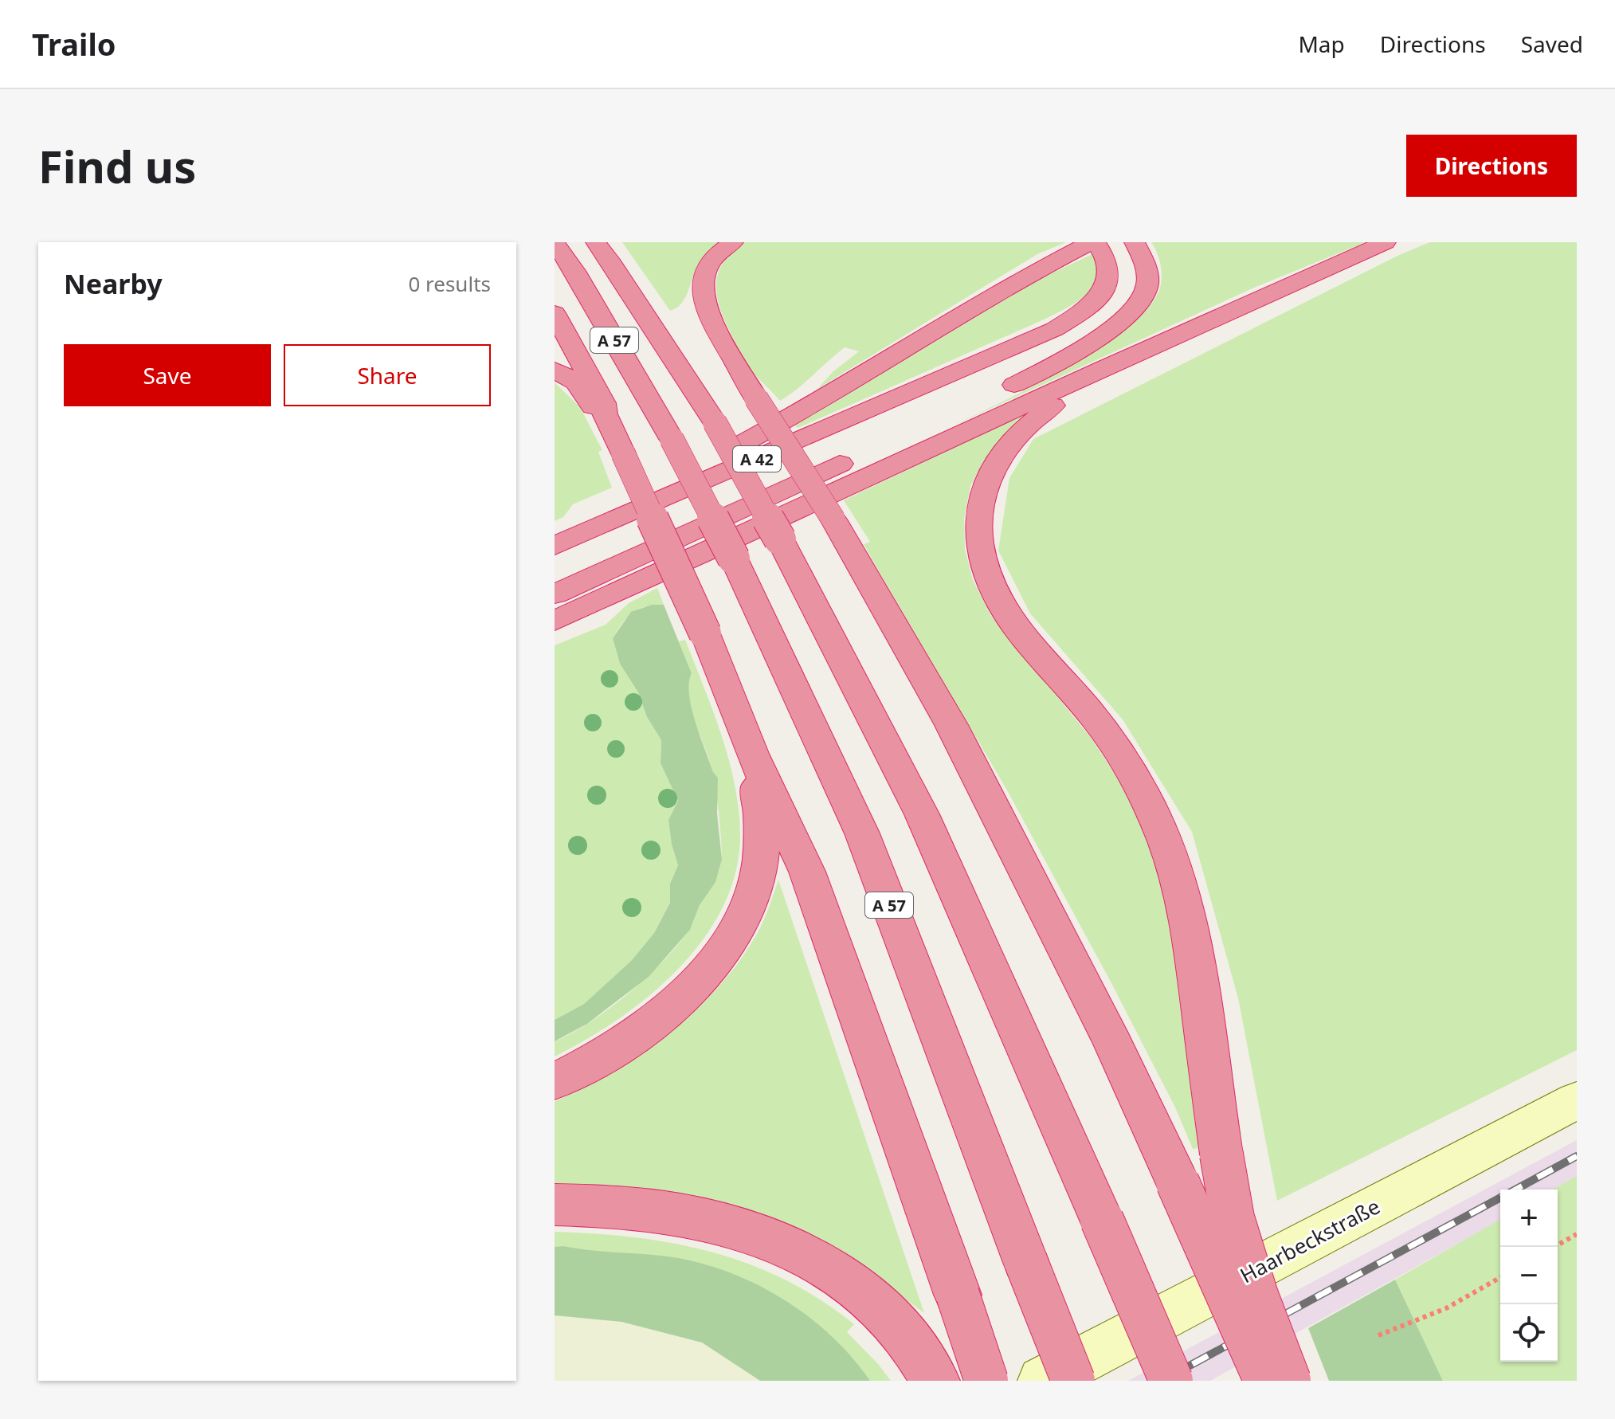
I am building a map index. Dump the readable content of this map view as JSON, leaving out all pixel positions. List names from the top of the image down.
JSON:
{
  "streets": {
    "highway": ["A 57", "A 42"],
    "street": ["Haarbeckstraße"]
  },
  "page": {
    "header": "Trailo",
    "nav": ["Map", "Directions", "Saved"],
    "buttons": [
      "Directions",
      ["Save", "Share"]
    ],
    "title": "Find us",
    "heading": ["Nearby", "0 results"],
    "map_buttons": ["+", "−"]
  }
}
